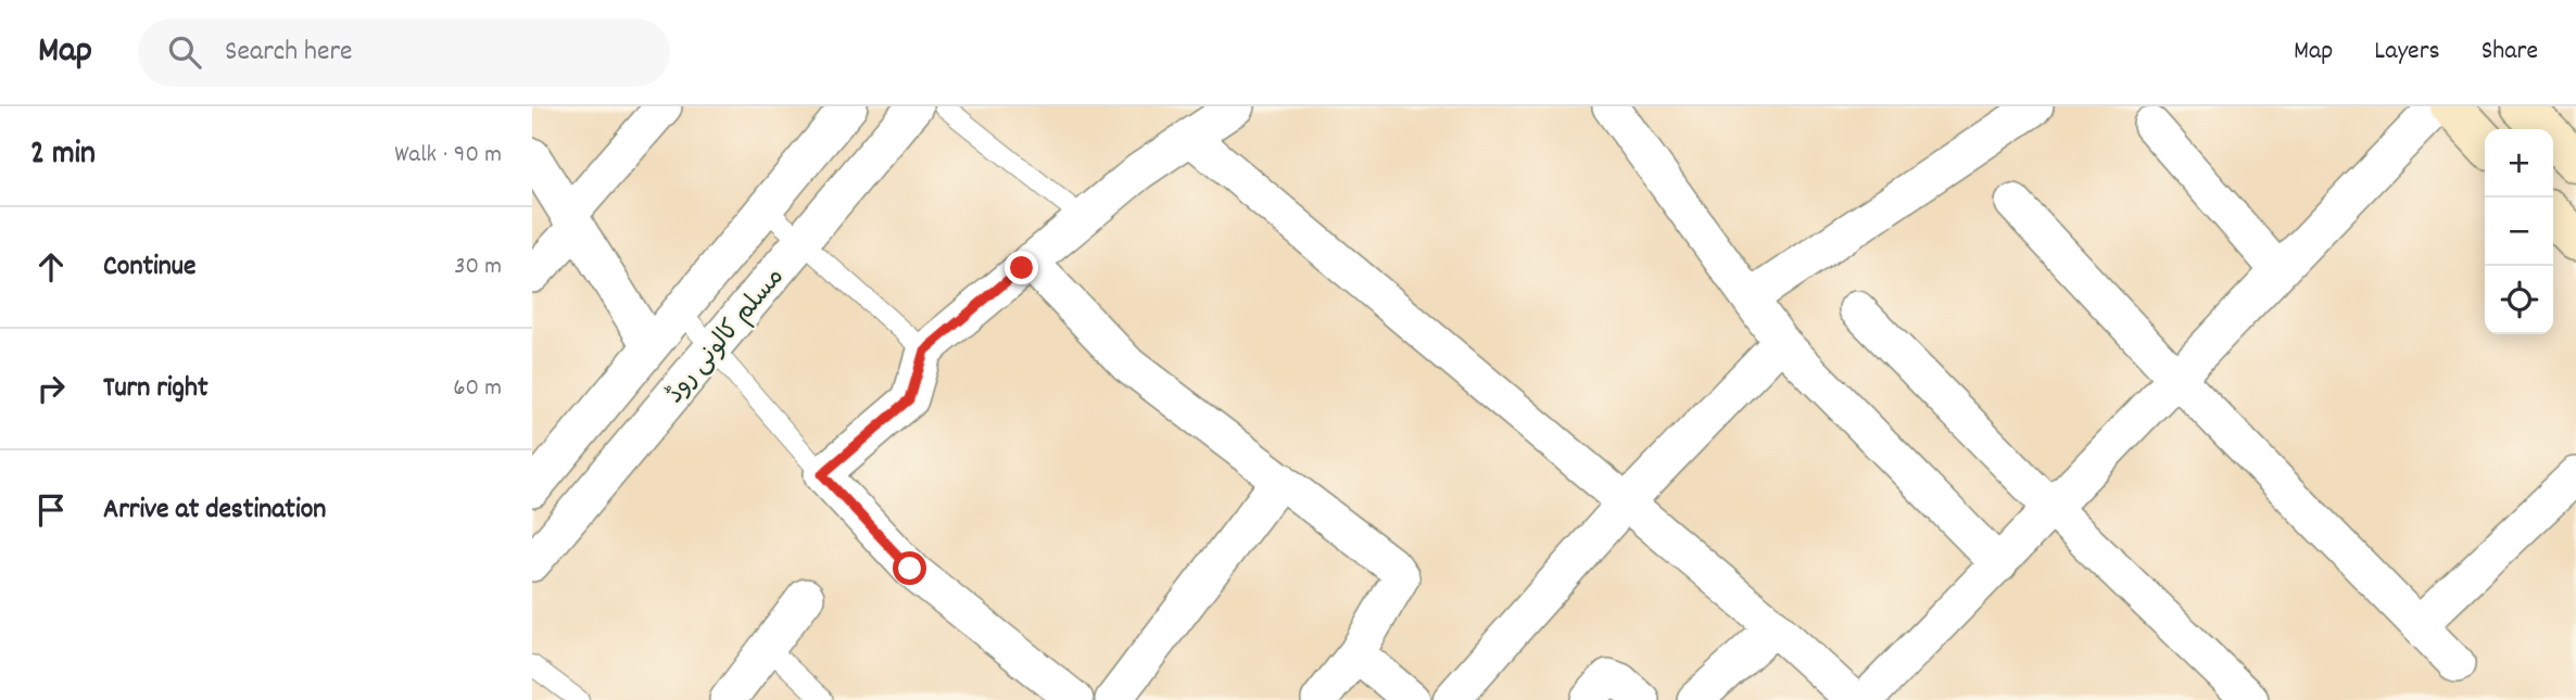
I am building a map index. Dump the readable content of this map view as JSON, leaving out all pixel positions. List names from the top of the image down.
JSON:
{
  "streets": {
    "street": ["مسلم کالونی روڈ"]
  },
  "page": {
    "header": "Map",
    "search": "Search here",
    "nav": ["Map", "Layers", "Share"],
    "heading": ["2 min", "Walk · 90 m"],
    "map_buttons": ["+", "−"],
    "list": [
      ["Continue", "30 m"],
      ["Turn right", "60 m"],
      "Arrive at destination"
    ]
  }
}
